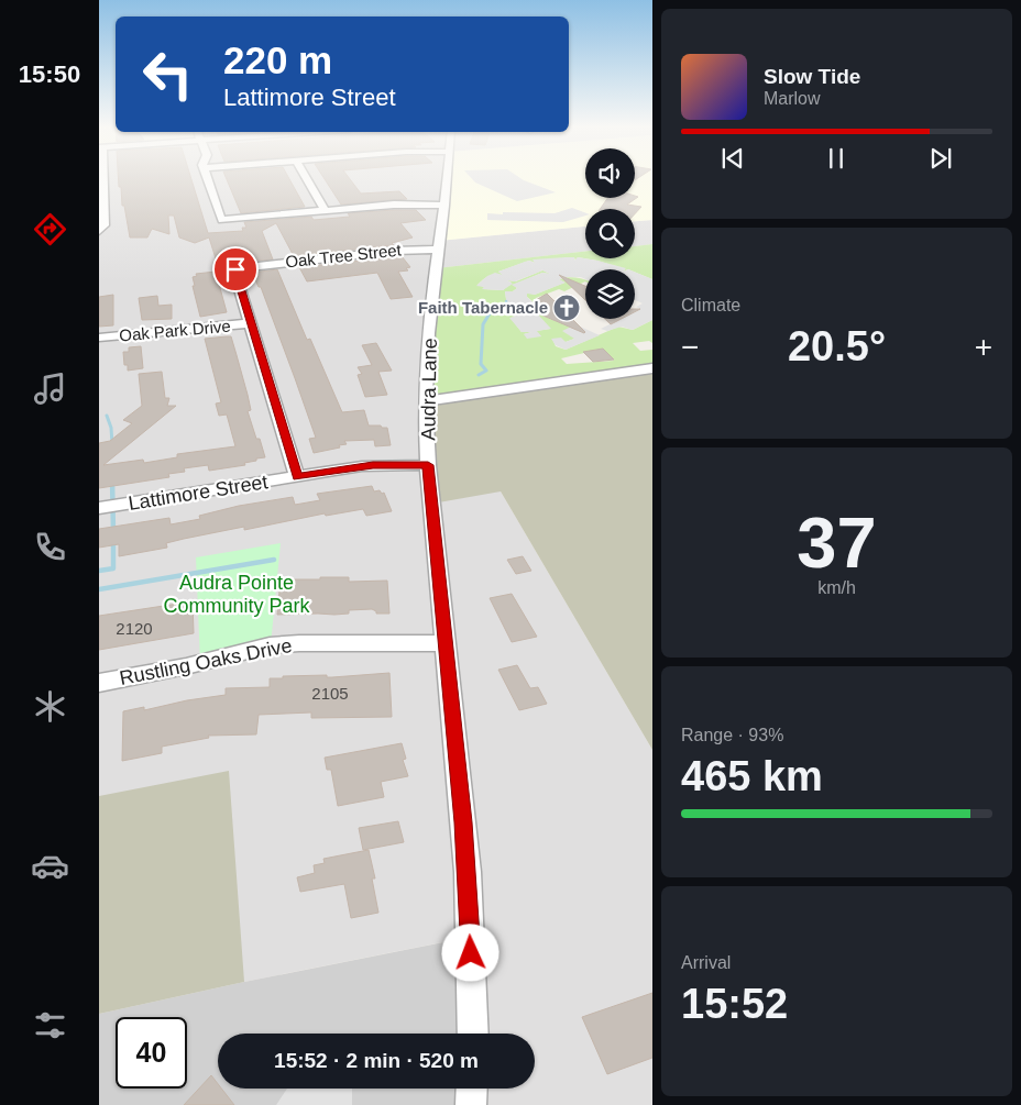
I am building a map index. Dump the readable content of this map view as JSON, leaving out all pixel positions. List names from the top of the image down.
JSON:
{
  "streets": {
    "street": [
      "Oak Tree Street",
      "Oak Park Drive",
      "Audra Lane",
      "Lattimore Street",
      "Rustling Oaks Drive"
    ]
  },
  "crossings": [
    ["Oak Tree Street", "Oak Park Drive"],
    ["Oak Tree Street", "Audra Lane"],
    ["Oak Tree Street", "Lattimore Street"],
    ["Audra Lane", "Lattimore Street"],
    ["Audra Lane", "Rustling Oaks Drive"]
  ],
  "parks": ["Audra Pointe Community Park"],
  "places": {
    "church": ["Faith Tabernacle"]
  },
  "house_numbers": ["2120", "2105"],
  "page": {
    "tabs": "15:50",
    "turn": ["220 m", "Lattimore Street"],
    "song": ["Slow Tide", "Marlow"],
    "tile": [
      "Climate",
      ["37", "km/h"],
      ["Range · 93%", "465 km"],
      ["Arrival", "15:52"]
    ],
    "heat": ["−", "20.5°", "+"],
    "limit": "40",
    "trip": "15:52 · 2 min · 520 m"
  }
}
